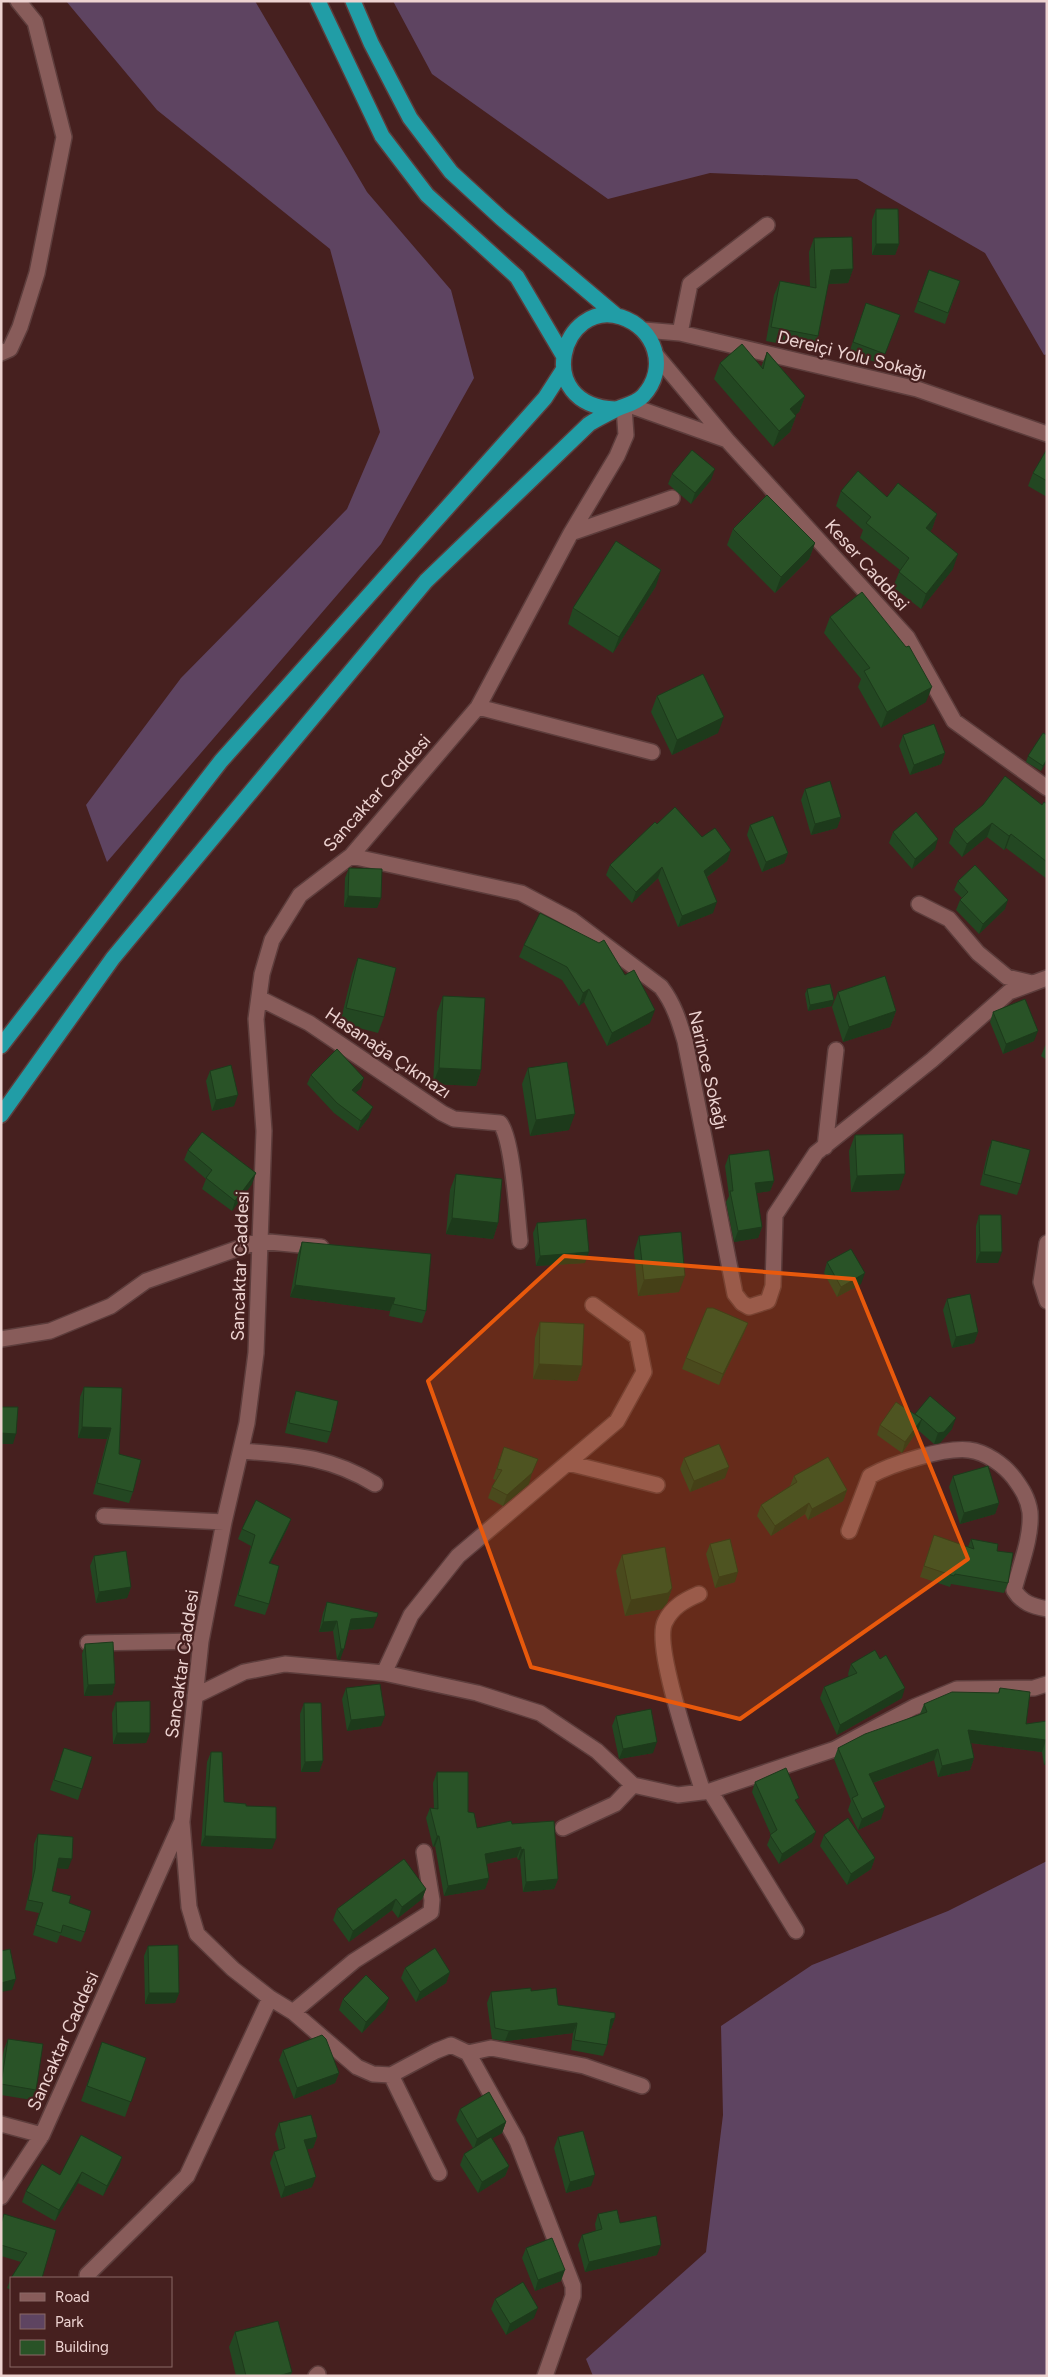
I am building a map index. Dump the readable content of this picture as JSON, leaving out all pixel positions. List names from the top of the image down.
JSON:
{
  "streets": {
    "street": [
      "Dereiçi Yolu Sokağı",
      "Keser Caddesi",
      "Sancaktar Caddesi",
      "Hasanağa Çıkmazı",
      "Narince Sokağı"
    ]
  },
  "crossings": [
    ["Dereiçi Yolu Sokağı", "Keser Caddesi"],
    ["Dereiçi Yolu Sokağı", "Sancaktar Caddesi"],
    ["Keser Caddesi", "Sancaktar Caddesi"],
    ["Sancaktar Caddesi", "Hasanağa Çıkmazı"],
    ["Sancaktar Caddesi", "Narince Sokağı"]
  ],
  "legend": ["Road", "Park", "Building"]
}
